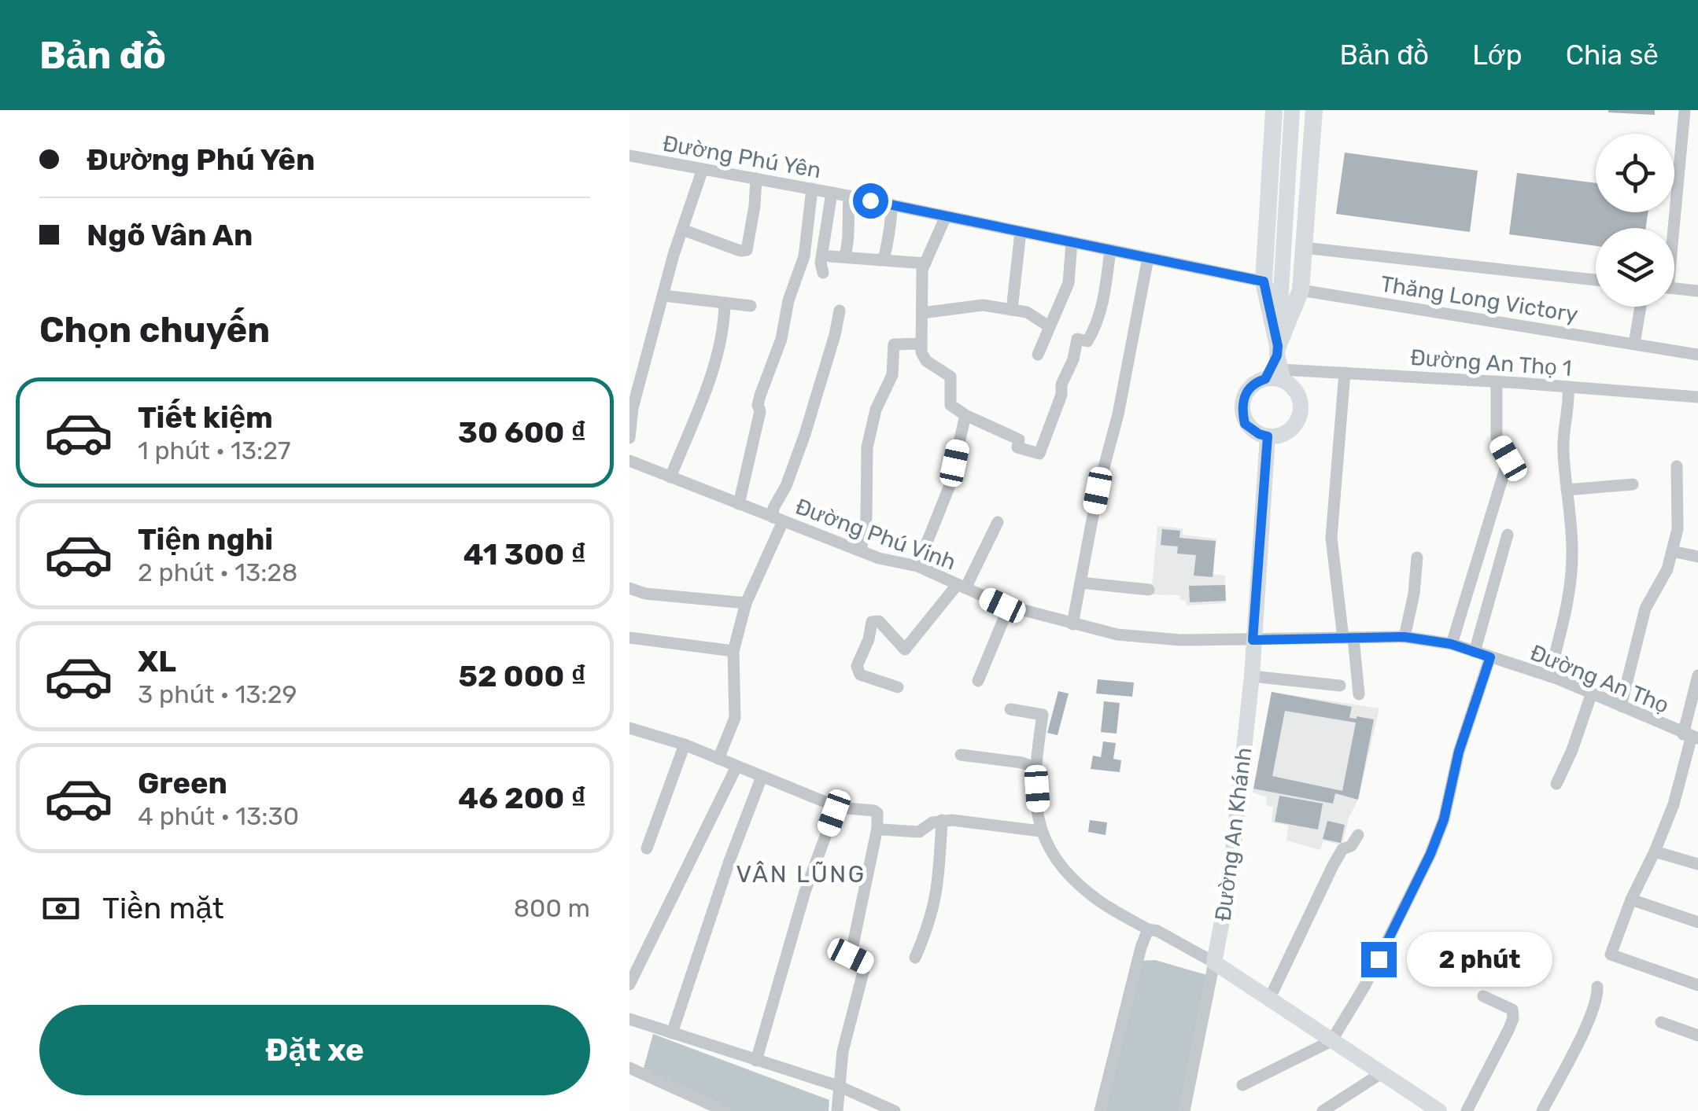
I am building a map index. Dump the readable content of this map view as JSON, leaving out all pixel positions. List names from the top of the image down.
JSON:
{
  "streets": {
    "street": [
      "Đường Phú Yên",
      "Thăng Long Victory",
      "Đường An Thọ 1",
      "Đường Phú Vinh",
      "Đường An Thọ",
      "Đường An Khánh"
    ]
  },
  "crossings": [
    ["Đường An Thọ 1", "Đường An Khánh"],
    ["Đường Phú Vinh", "Đường An Thọ"],
    ["Đường Phú Vinh", "Đường An Khánh"],
    ["Đường An Thọ", "Đường An Khánh"]
  ],
  "districts": ["VÂN LŨNG"],
  "page": {
    "header": "Bản đồ",
    "nav": ["Bản đồ", "Lớp", "Chia sẻ"],
    "banner": ["Đường Phú Yên", "Ngõ Vân An"],
    "heading": "Chọn chuyến",
    "list": [
      {
        "name": "Tiết kiệm",
        "note": "1 phút · 13:27",
        "value": "30 600 ₫"
      },
      {
        "name": "Tiện nghi",
        "note": "2 phút · 13:28",
        "value": "41 300 ₫"
      },
      {
        "name": "XL",
        "note": "3 phút · 13:29",
        "value": "52 000 ₫"
      },
      {
        "name": "Green",
        "note": "4 phút · 13:30",
        "value": "46 200 ₫"
      }
    ],
    "pay": ["Tiền mặt", "800 m"],
    "bubble": "2 phút",
    "buttons": "Đặt xe"
  }
}
